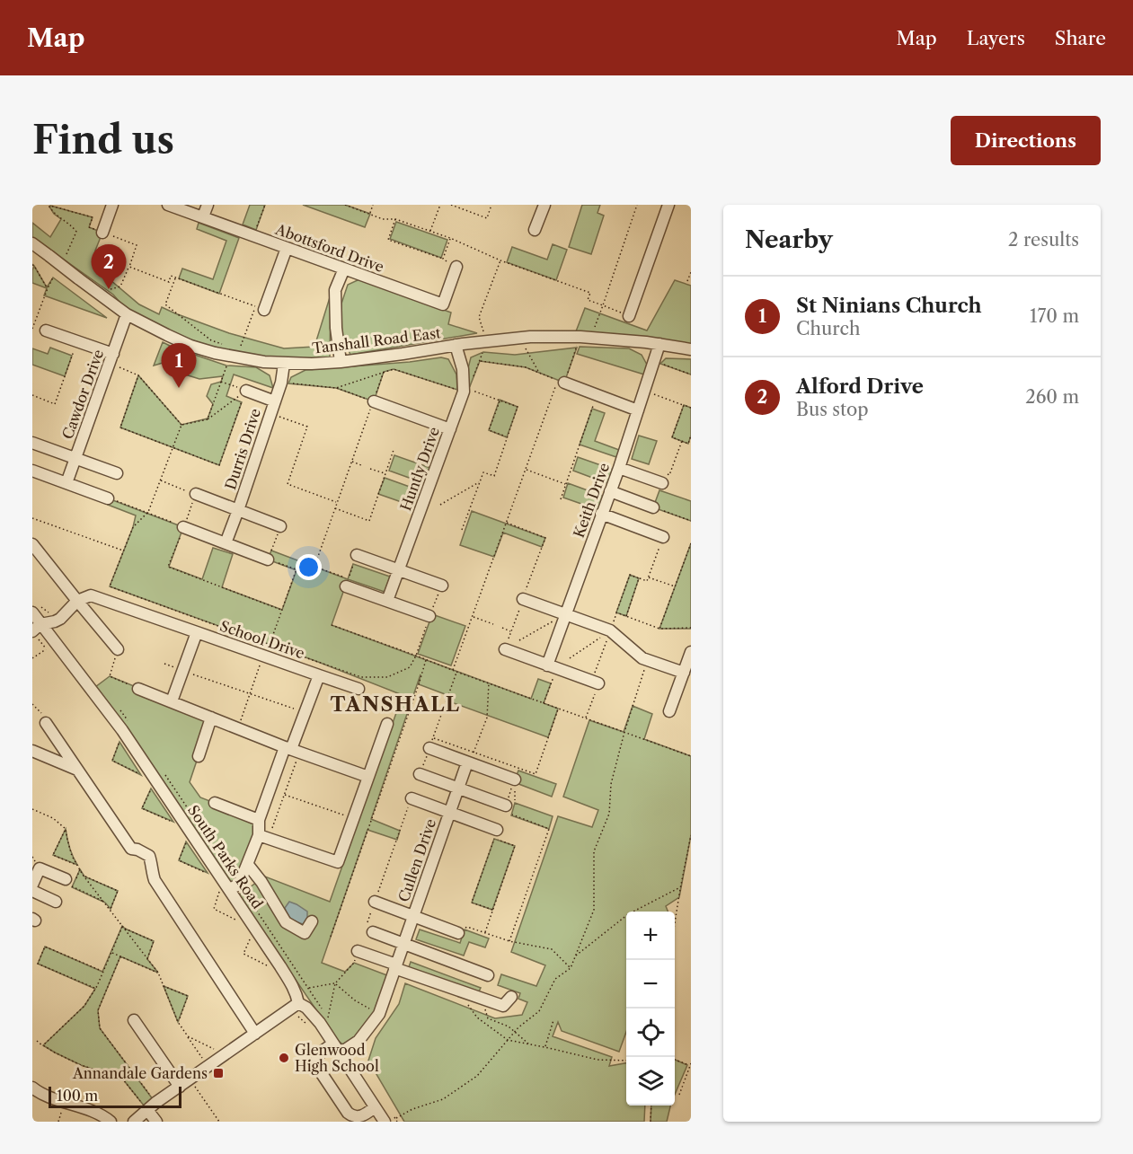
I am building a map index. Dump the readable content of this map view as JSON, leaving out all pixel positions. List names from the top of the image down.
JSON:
{
  "streets": {
    "street": [
      "Abottsford Drive",
      "Tanshall Road East",
      "Cawdor Drive",
      "Durris Drive",
      "Huntly Drive",
      "Keith Drive",
      "School Drive",
      "South Parks Road",
      "Cullen Drive"
    ]
  },
  "crossings": [
    ["Tanshall Road East", "Cawdor Drive"],
    ["Tanshall Road East", "Durris Drive"],
    ["Tanshall Road East", "Huntly Drive"],
    ["Tanshall Road East", "Keith Drive"],
    ["South Parks Road", "Cullen Drive"]
  ],
  "districts": ["TANSHALL"],
  "places": {
    "other": ["Glenwood High School"],
    "transit": ["Annandale Gardens"]
  },
  "scale_bar": "100 m",
  "page": {
    "header": "Map",
    "nav": ["Map", "Layers", "Share"],
    "buttons": "Directions",
    "title": "Find us",
    "heading": ["Nearby", "2 results"],
    "pins": ["2", "1"],
    "list": [
      {
        "mark": "1",
        "name": "St Ninians Church",
        "note": "Church",
        "value": "170 m"
      },
      {
        "mark": "2",
        "name": "Alford Drive",
        "note": "Bus stop",
        "value": "260 m"
      }
    ],
    "map_buttons": ["+", "−"],
    "scale": "100 m"
  }
}
